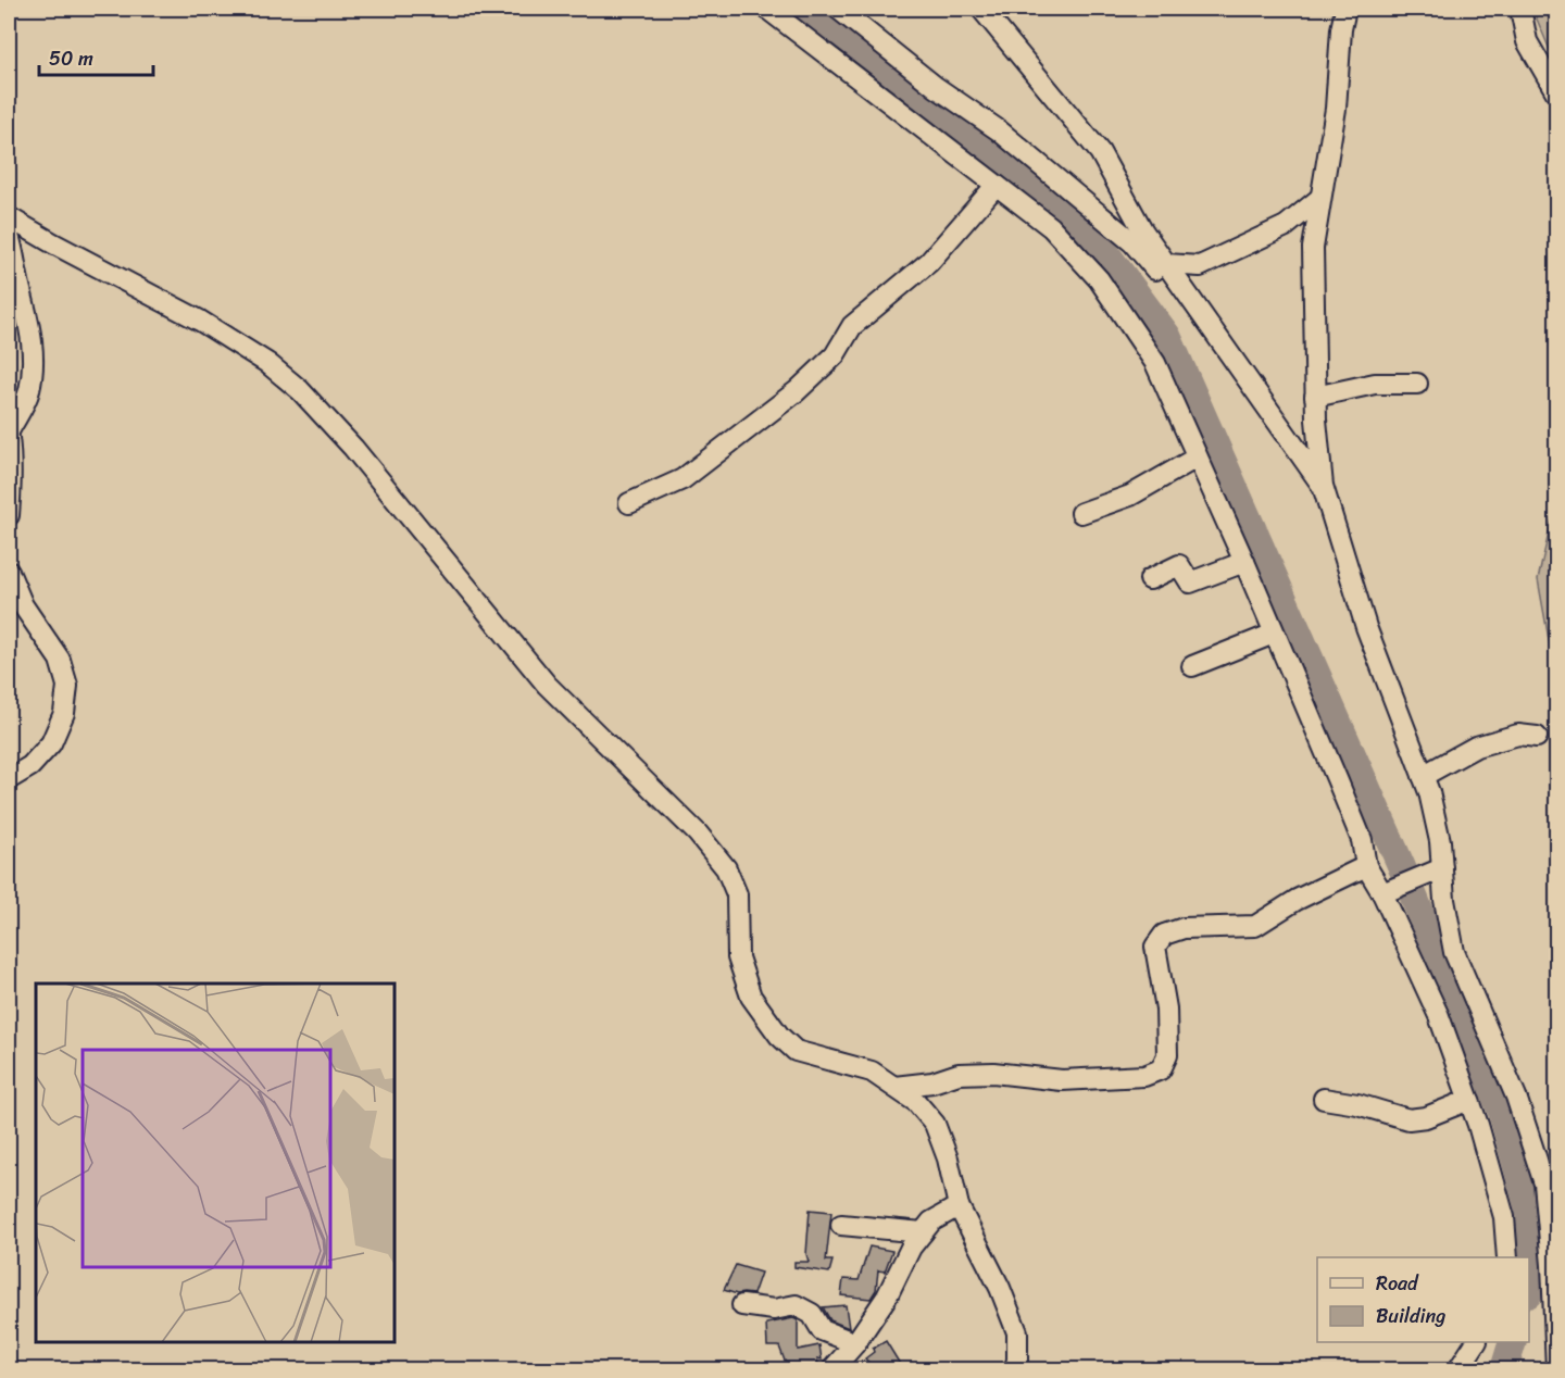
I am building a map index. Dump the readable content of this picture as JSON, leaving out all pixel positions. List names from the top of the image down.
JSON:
{
  "legend": ["Road", "Building"],
  "scale_bar": "50 m"
}
